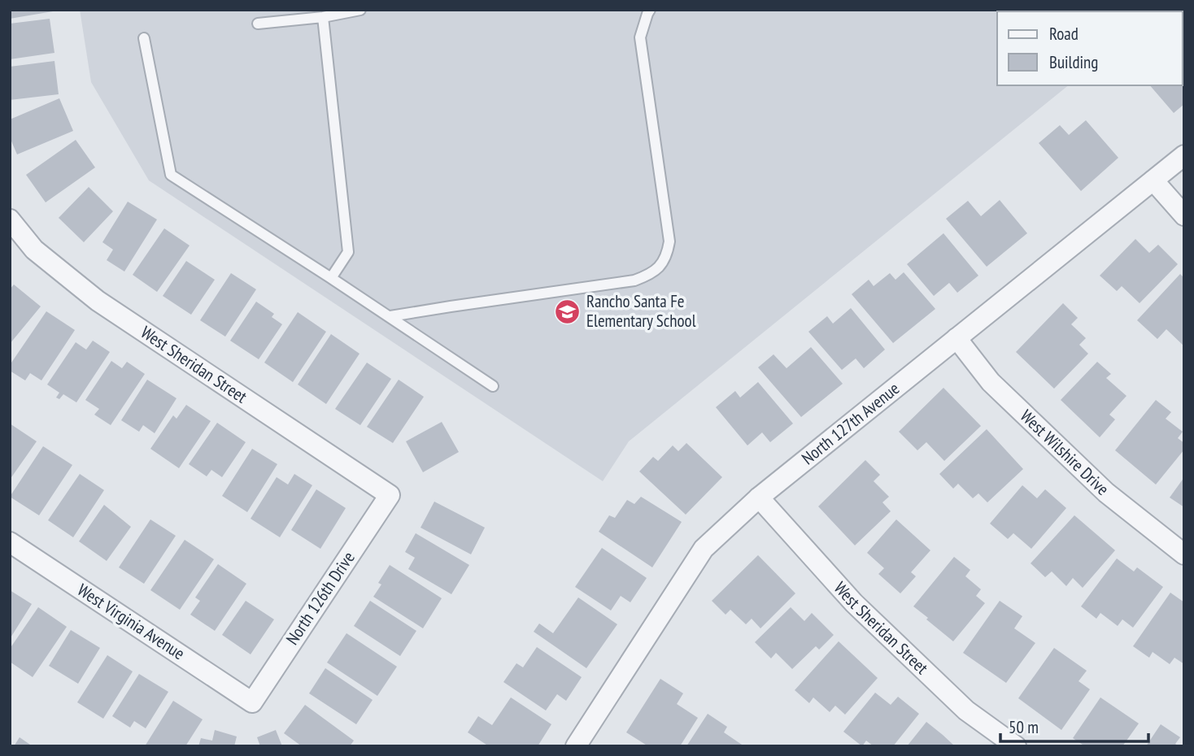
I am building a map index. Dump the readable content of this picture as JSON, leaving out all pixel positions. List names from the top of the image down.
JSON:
{
  "streets": {
    "street": [
      "West Sheridan Street",
      "North 127th Avenue",
      "West Wilshire Drive",
      "North 126th Drive",
      "West Virginia Avenue"
    ]
  },
  "crossings": [
    ["West Sheridan Street", "North 127th Avenue"],
    ["West Sheridan Street", "North 126th Drive"],
    ["North 127th Avenue", "West Wilshire Drive"],
    ["North 126th Drive", "West Virginia Avenue"]
  ],
  "places": {
    "school or university": ["Rancho Santa Fe Elementary School"]
  },
  "legend": ["Road", "Building"],
  "scale_bar": "50 m"
}
